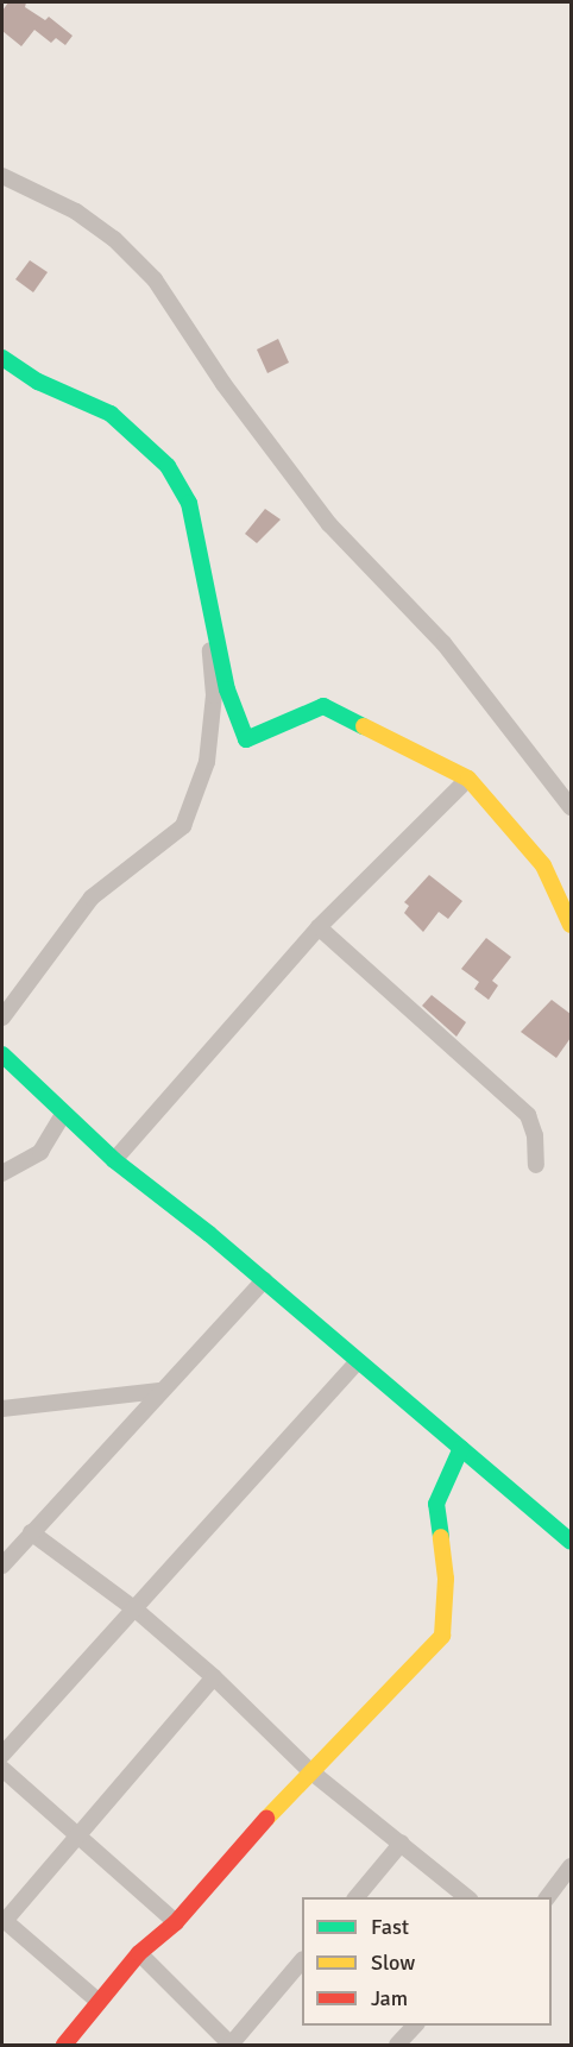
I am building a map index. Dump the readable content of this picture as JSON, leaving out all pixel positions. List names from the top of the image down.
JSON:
{
  "legend": ["Fast", "Slow", "Jam"]
}
